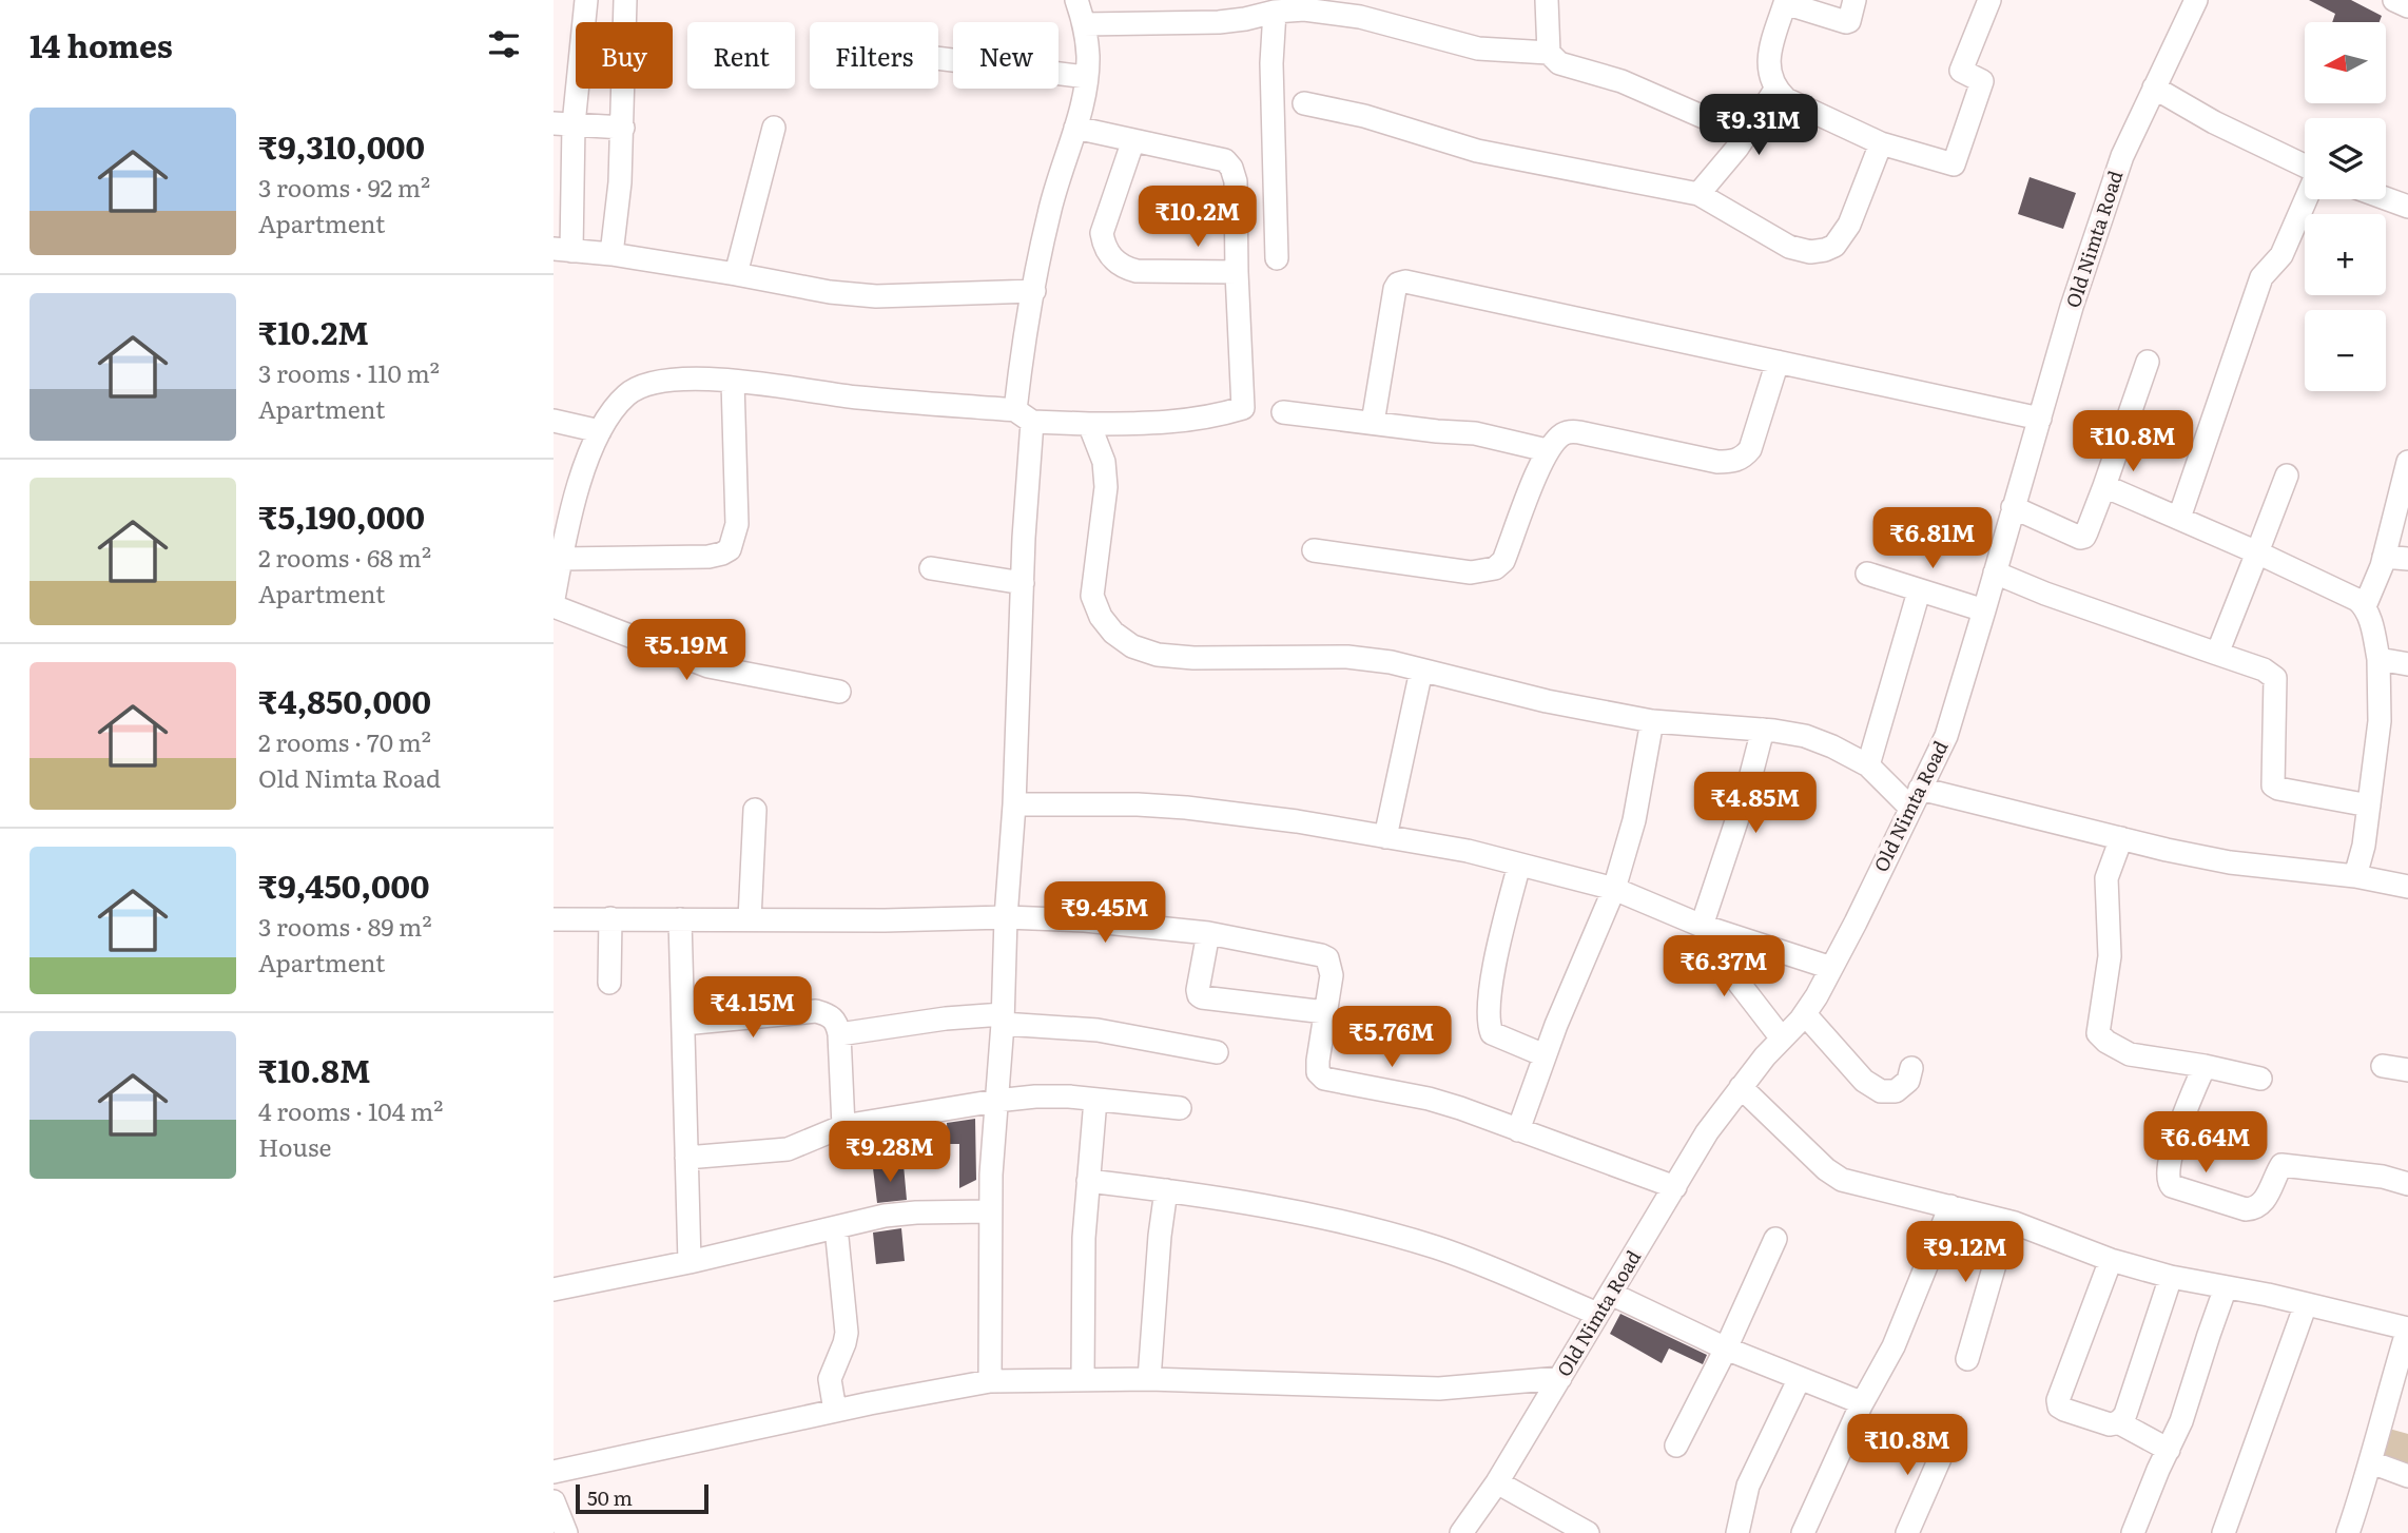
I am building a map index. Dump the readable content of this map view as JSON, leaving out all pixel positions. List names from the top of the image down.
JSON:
{
  "streets": {
    "street": ["Old Nimta Road"]
  },
  "scale_bar": "50 m",
  "north": "left",
  "page": {
    "heading": "14 homes",
    "map_buttons": ["+", "−"],
    "chip": [
      "Buy",
      "Rent",
      "Filters",
      "New"
    ],
    "list": [
      {
        "name": "₹9,310,000",
        "note": "3 rooms · 92 m² · Apartment"
      },
      {
        "name": "₹10.2M",
        "note": "3 rooms · 110 m² · Apartment"
      },
      {
        "name": "₹5,190,000",
        "note": "2 rooms · 68 m² · Apartment"
      },
      {
        "name": "₹4,850,000",
        "note": "2 rooms · 70 m² · Old Nimta Road"
      },
      {
        "name": "₹9,450,000",
        "note": "3 rooms · 89 m² · Apartment"
      },
      {
        "name": "₹10.8M",
        "note": "4 rooms · 104 m² · House"
      }
    ],
    "price": [
      "₹9.31M",
      "₹10.2M",
      "₹10.8M",
      "₹6.81M",
      "₹5.19M",
      "₹4.85M",
      "₹9.45M",
      "₹6.37M",
      "₹4.15M",
      "₹5.76M",
      "₹6.64M",
      "₹9.28M",
      "₹9.12M",
      "₹10.8M"
    ],
    "scale": "50 m"
  }
}
